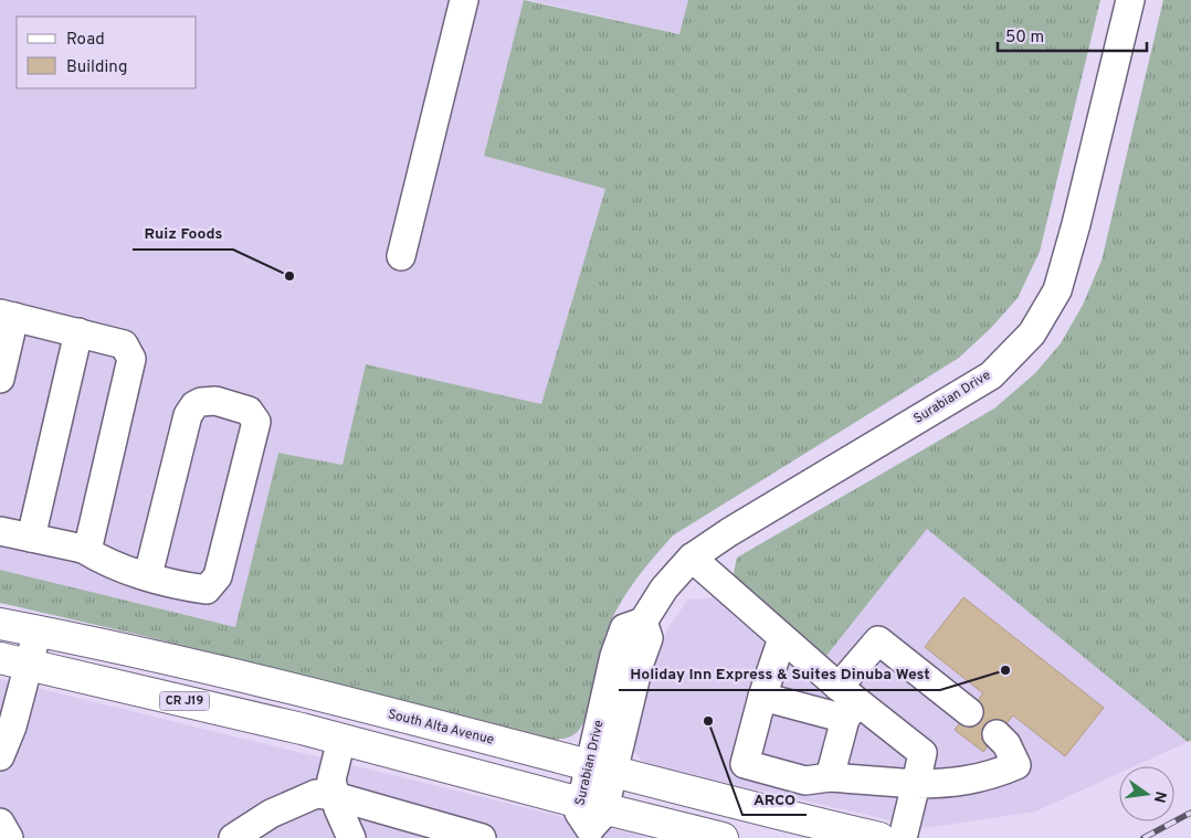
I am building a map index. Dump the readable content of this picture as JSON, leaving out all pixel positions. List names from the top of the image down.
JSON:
{
  "streets": {
    "main road": ["CR J19", "South Alta Avenue"],
    "street": ["Surabian Drive"]
  },
  "crossings": [
    ["Surabian Drive", "CR J19"],
    ["Surabian Drive", "South Alta Avenue"]
  ],
  "places": ["Ruiz Foods", "Holiday Inn Express & Suites Dinuba West", "ARCO"],
  "legend": ["Road", "Building"],
  "scale_bar": "50 m",
  "north": "right"
}
